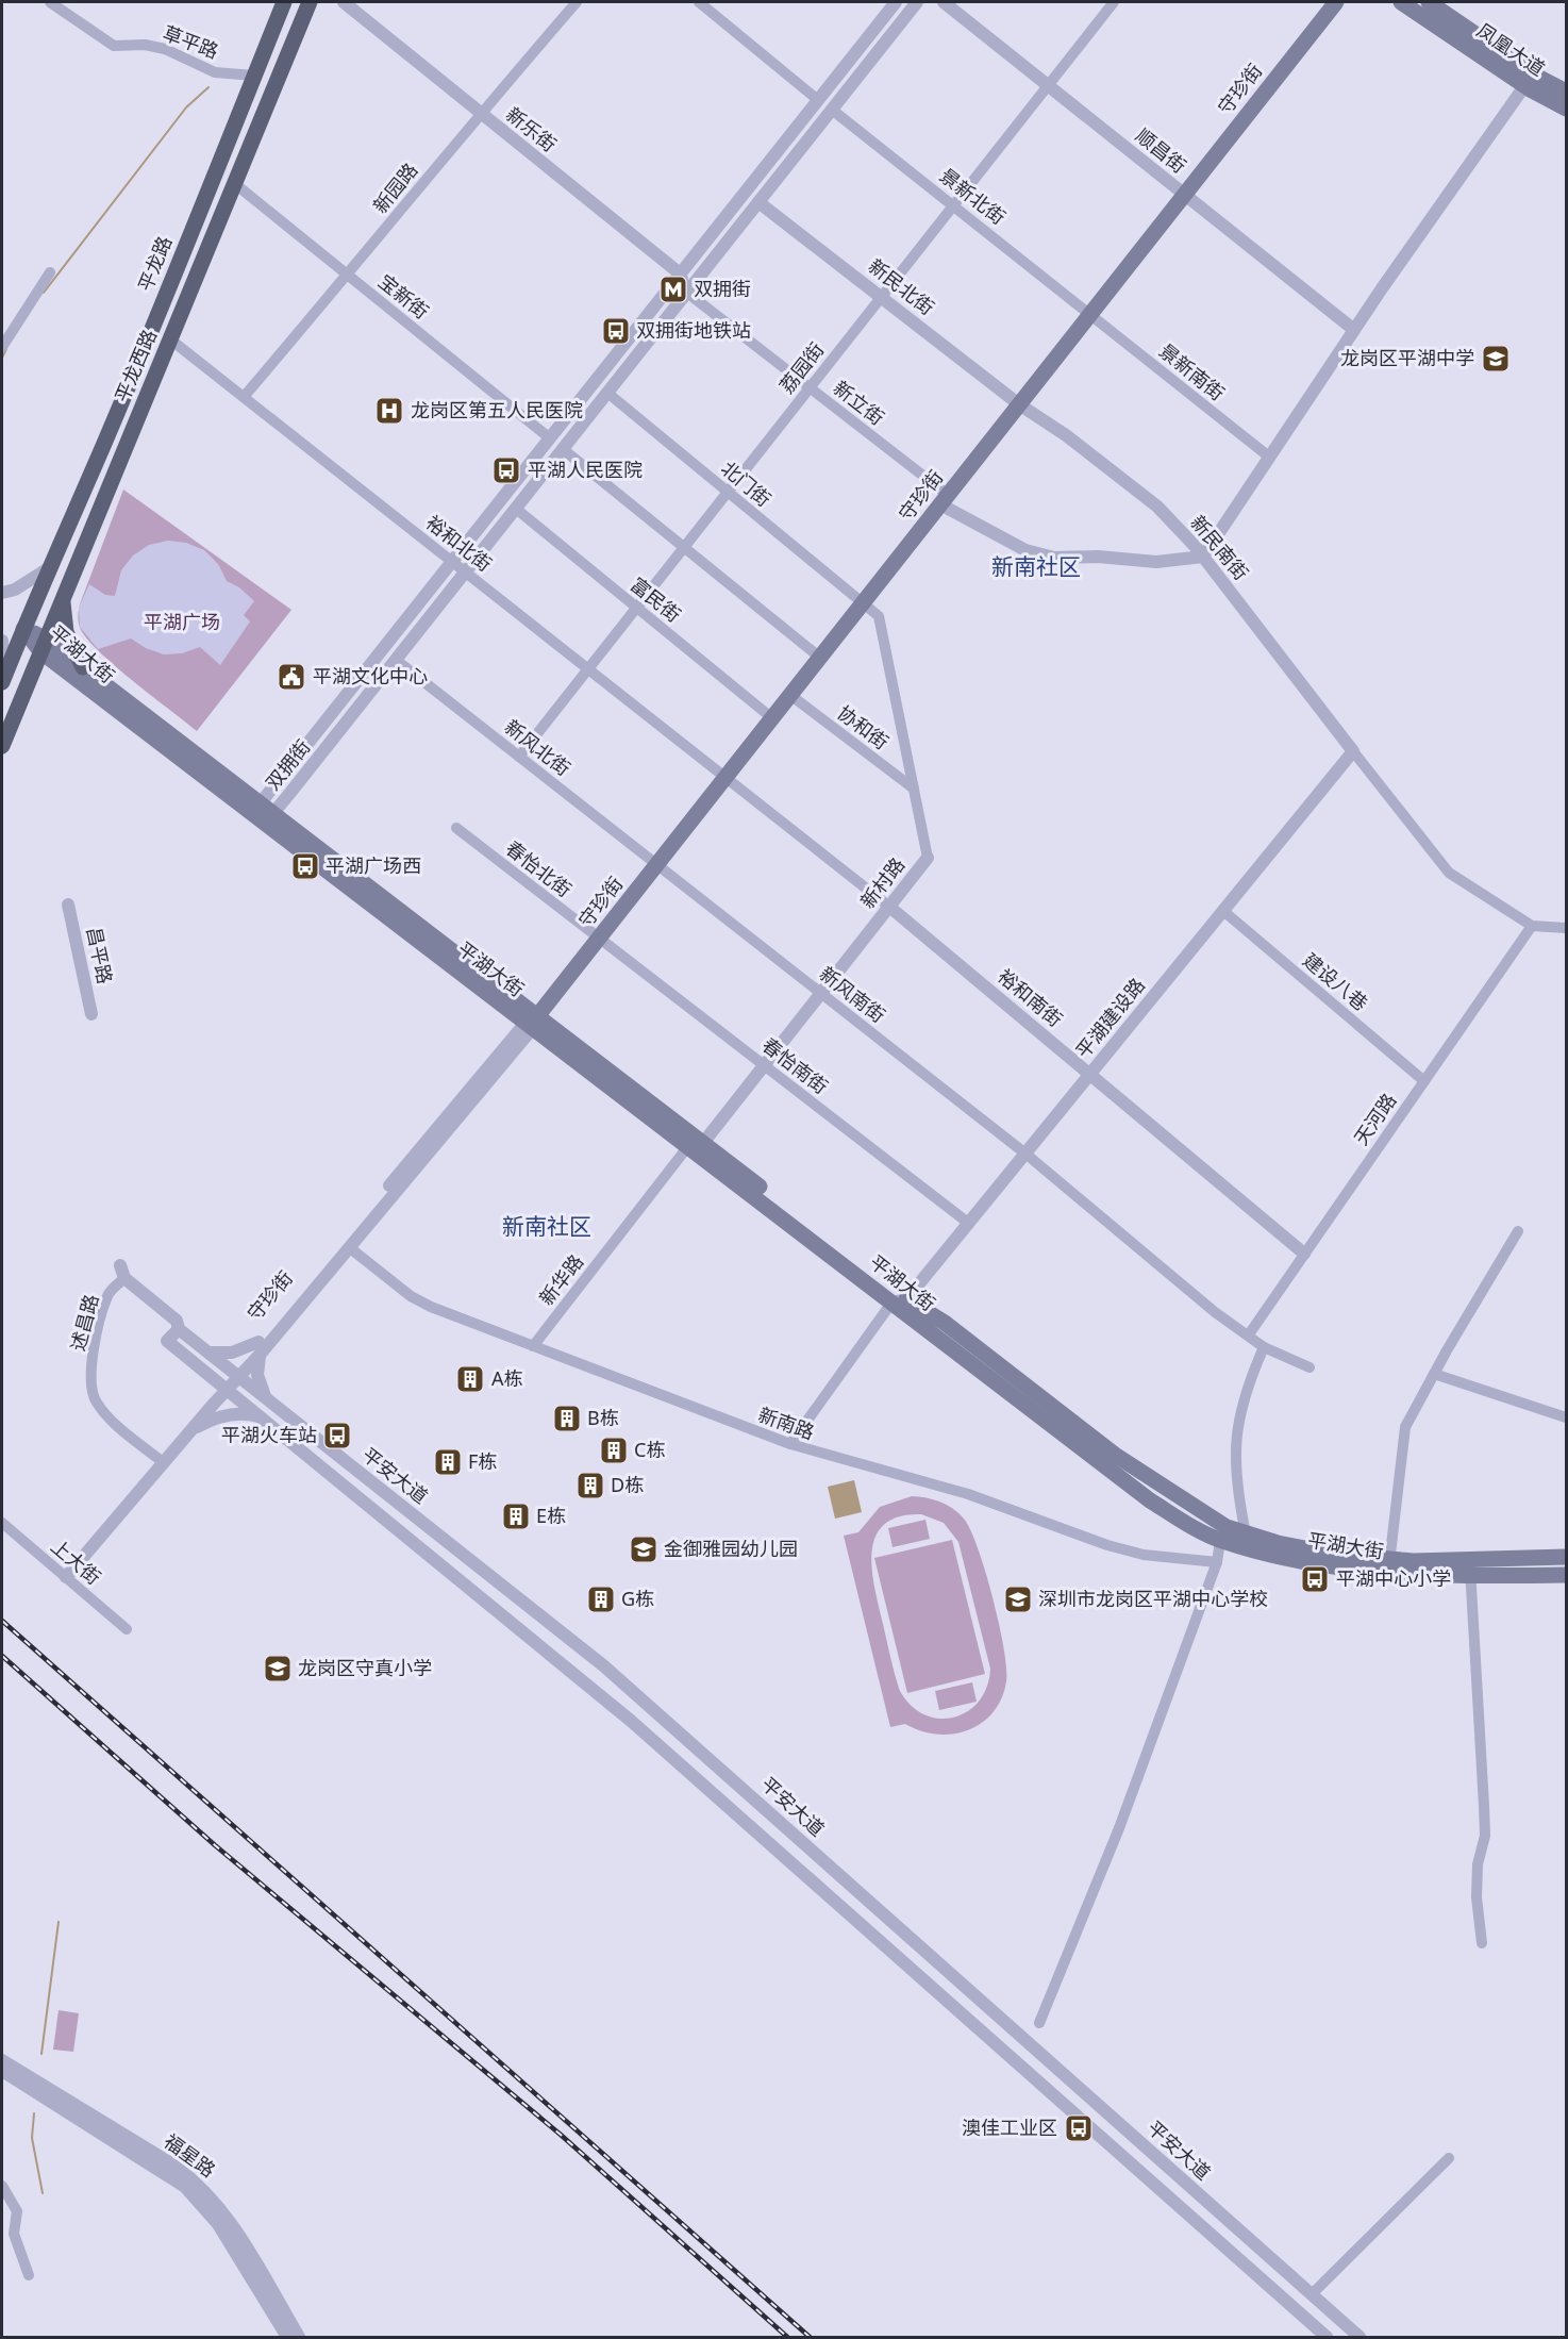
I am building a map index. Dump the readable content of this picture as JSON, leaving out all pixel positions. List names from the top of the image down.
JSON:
{
  "streets": {
    "main road": [
      "凤凰大道",
      "守珍街",
      "平龙路",
      "平龙西路",
      "平湖大街"
    ],
    "street": [
      "草平路",
      "新乐街",
      "顺昌街",
      "新园路",
      "景新北街",
      "新民北街",
      "宝新街",
      "荔园街",
      "景新南街",
      "新立街",
      "北门街",
      "裕和北街",
      "新民南街",
      "富民街",
      "协和街",
      "新风北街",
      "双拥街",
      "春怡北街",
      "新村路",
      "昌平路",
      "建设八巷",
      "新风南街",
      "裕和南街",
      "平湖建设路",
      "春怡南街",
      "天河路",
      "新华路",
      "述昌路",
      "新南路",
      "平安大道",
      "上大街",
      "福星路"
    ]
  },
  "crossings": [
    ["草平路", "平龙路"],
    ["守珍街", "顺昌街"],
    ["守珍街", "景新北街"],
    ["守珍街", "新民北街"],
    ["守珍街", "景新南街"],
    ["守珍街", "新立街"],
    ["守珍街", "北门街"],
    ["守珍街", "裕和北街"],
    ["守珍街", "新民南街"],
    ["守珍街", "富民街"],
    ["守珍街", "平湖大街"],
    ["守珍街", "协和街"],
    ["守珍街", "新风北街"],
    ["守珍街", "春怡北街"],
    ["守珍街", "新村路"],
    ["守珍街", "新风南街"],
    ["守珍街", "裕和南街"],
    ["守珍街", "春怡南街"],
    ["守珍街", "述昌路"],
    ["守珍街", "新南路"],
    ["守珍街", "平安大道"],
    ["守珍街", "上大街"],
    ["新乐街", "新园路"],
    ["新乐街", "新立街"],
    ["新乐街", "双拥街"],
    ["顺昌街", "荔园街"],
    ["新园路", "宝新街"],
    ["新园路", "裕和北街"],
    ["景新北街", "荔园街"],
    ["景新北街", "景新南街"],
    ["景新北街", "双拥街"],
    ["平龙路", "平湖大街"],
    ["新民北街", "荔园街"],
    ["新民北街", "新民南街"],
    ["新民北街", "双拥街"],
    ["宝新街", "平龙西路"],
    ["宝新街", "双拥街"],
    ["平龙西路", "裕和北街"],
    ["平龙西路", "平湖大街"],
    ["荔园街", "新立街"],
    ["荔园街", "北门街"],
    ["荔园街", "裕和北街"],
    ["荔园街", "富民街"],
    ["荔园街", "新风北街"],
    ["新立街", "双拥街"],
    ["北门街", "双拥街"],
    ["北门街", "新村路"],
    ["裕和北街", "双拥街"],
    ["裕和北街", "裕和南街"],
    ["新民南街", "平湖建设路"],
    ["富民街", "双拥街"],
    ["平湖大街", "双拥街"],
    ["平湖大街", "新村路"],
    ["平湖大街", "平湖建设路"],
    ["平湖大街", "新华路"],
    ["协和街", "新村路"],
    ["新风北街", "双拥街"],
    ["新风北街", "新风南街"],
    ["春怡北街", "春怡南街"],
    ["新村路", "新风南街"],
    ["新村路", "裕和南街"],
    ["新村路", "春怡南街"],
    ["新村路", "新华路"],
    ["建设八巷", "平湖建设路"],
    ["建设八巷", "天河路"],
    ["新风南街", "平湖建设路"],
    ["新风南街", "天河路"],
    ["裕和南街", "平湖建设路"],
    ["裕和南街", "天河路"],
    ["平湖建设路", "春怡南街"],
    ["新华路", "新南路"],
    ["述昌路", "平安大道"]
  ],
  "districts": ["新南社区", "新南社区"],
  "parks": ["平湖广场"],
  "places": {
    "metro station": ["双拥街"],
    "bus stop": [
      "双拥街地铁站",
      "平湖人民医院",
      "平湖广场西",
      "平湖火车站",
      "平湖中心小学",
      "澳佳工业区"
    ],
    "school or university": [
      "龙岗区平湖中学",
      "金御雅园幼儿园",
      "深圳市龙岗区平湖中心学校",
      "龙岗区守真小学"
    ],
    "hospital": ["龙岗区第五人民医院"],
    "public building": ["平湖文化中心"],
    "building": [
      "A栋",
      "B栋",
      "C栋",
      "F栋",
      "D栋",
      "E栋",
      "G栋"
    ]
  }
}
